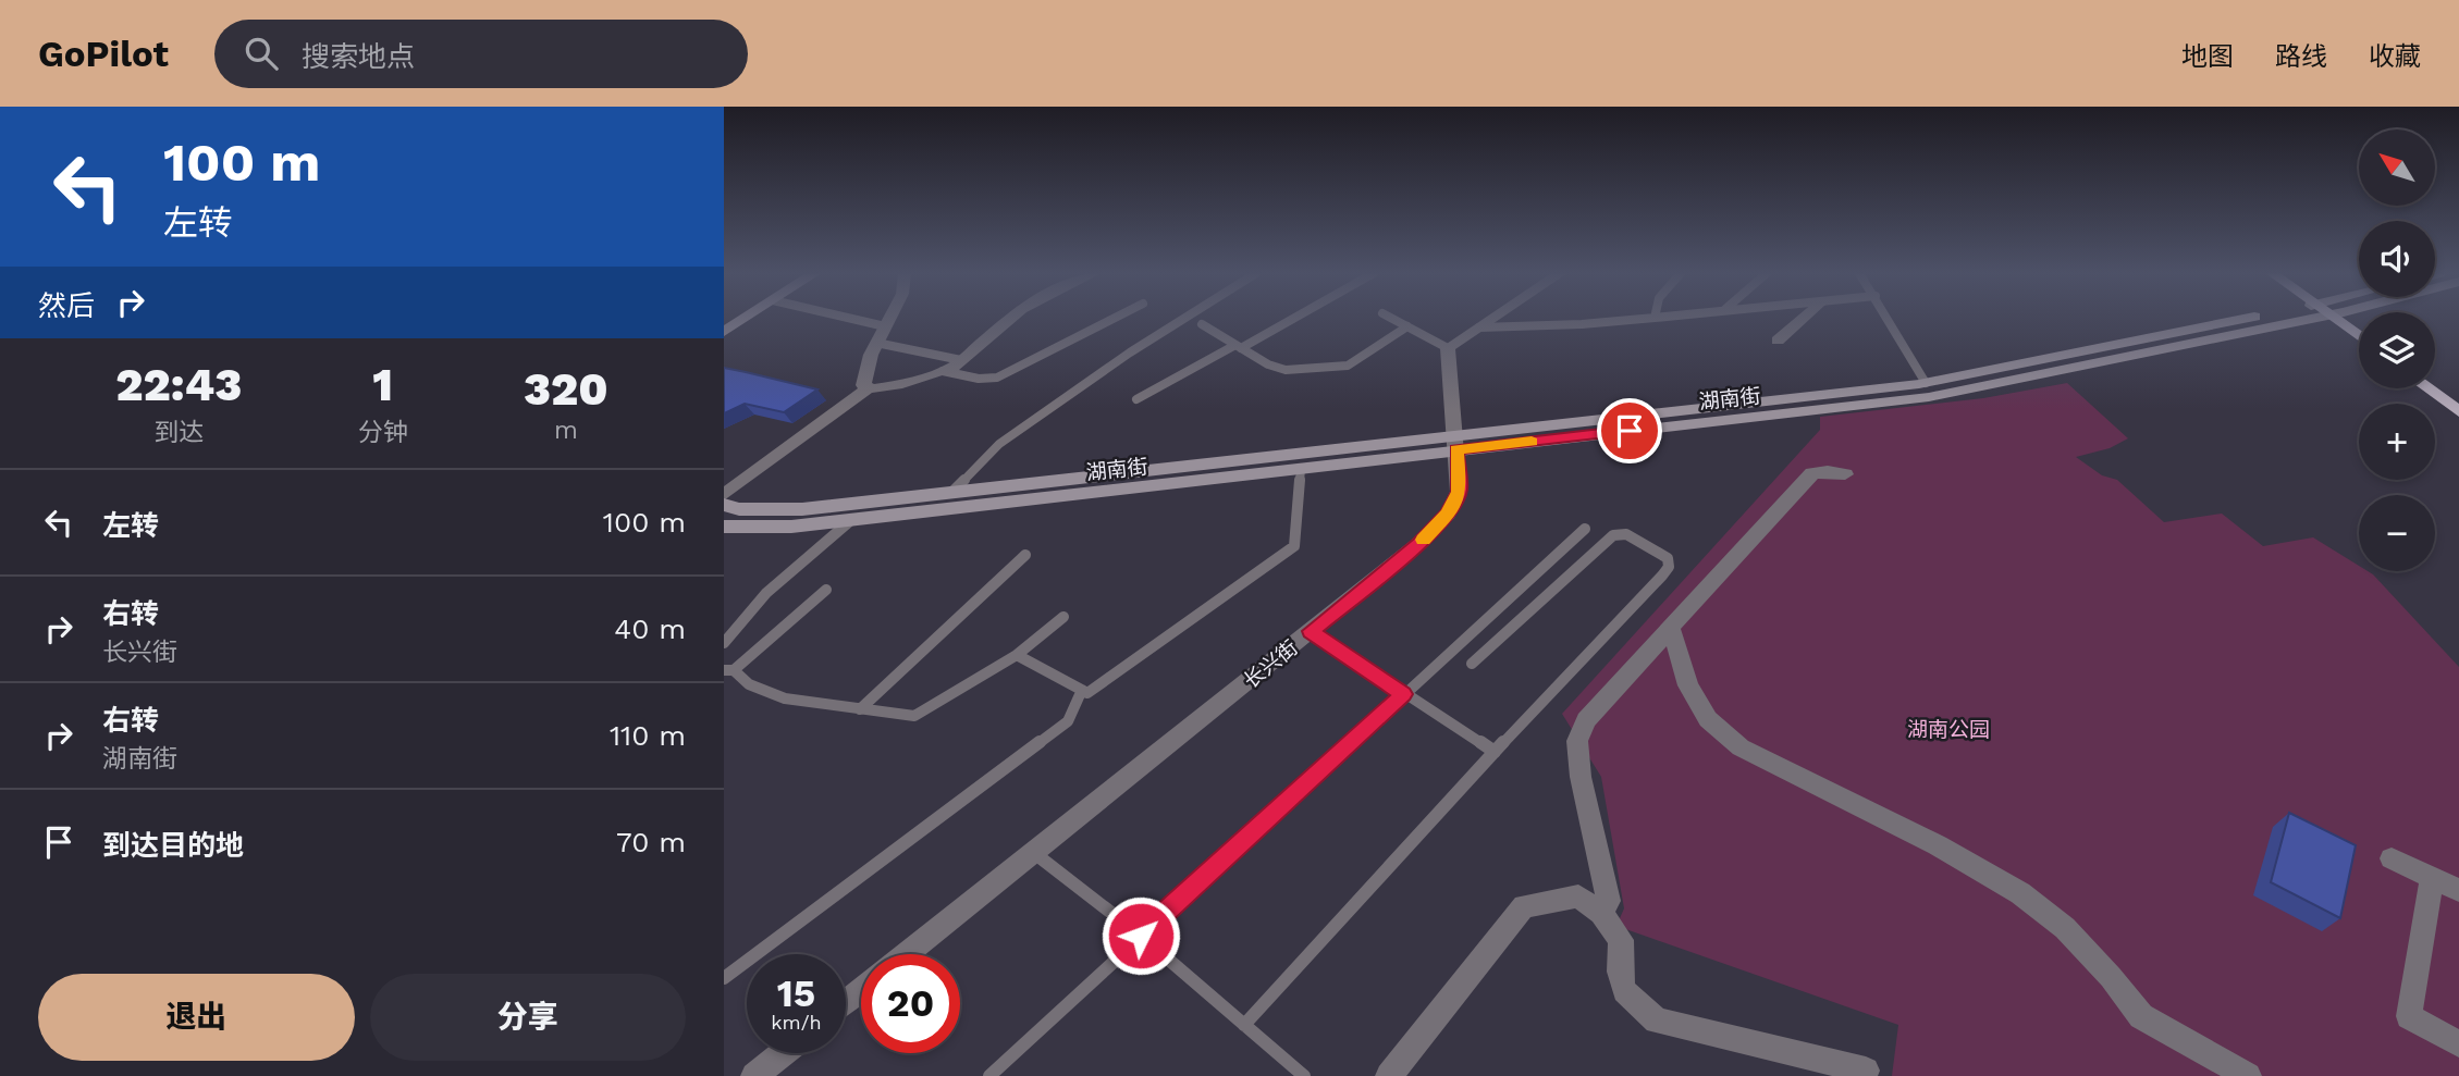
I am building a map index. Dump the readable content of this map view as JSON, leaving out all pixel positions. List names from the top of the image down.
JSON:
{
  "streets": {
    "main road": ["湖南街"],
    "street": ["长兴街"]
  },
  "crossings": [
    ["湖南街", "长兴街"]
  ],
  "parks": ["湖南公园"],
  "north": "top left",
  "page": {
    "header": "GoPilot",
    "search": "搜索地点",
    "nav": ["地图", "路线", "收藏"],
    "turn": ["100 m", "左转"],
    "map_buttons": ["+", "−"],
    "then": "然后",
    "eta": [
      "22:43",
      "到达",
      "1",
      "分钟",
      "320",
      "m"
    ],
    "list": [
      {
        "name": "左转",
        "value": "100 m"
      },
      {
        "name": "右转",
        "note": "长兴街",
        "value": "40 m"
      },
      {
        "name": "右转",
        "note": "湖南街",
        "value": "110 m"
      },
      {
        "name": "到达目的地",
        "value": "70 m"
      }
    ],
    "speed": "15 km/h",
    "limit": "20",
    "buttons": ["退出", "分享"]
  }
}
